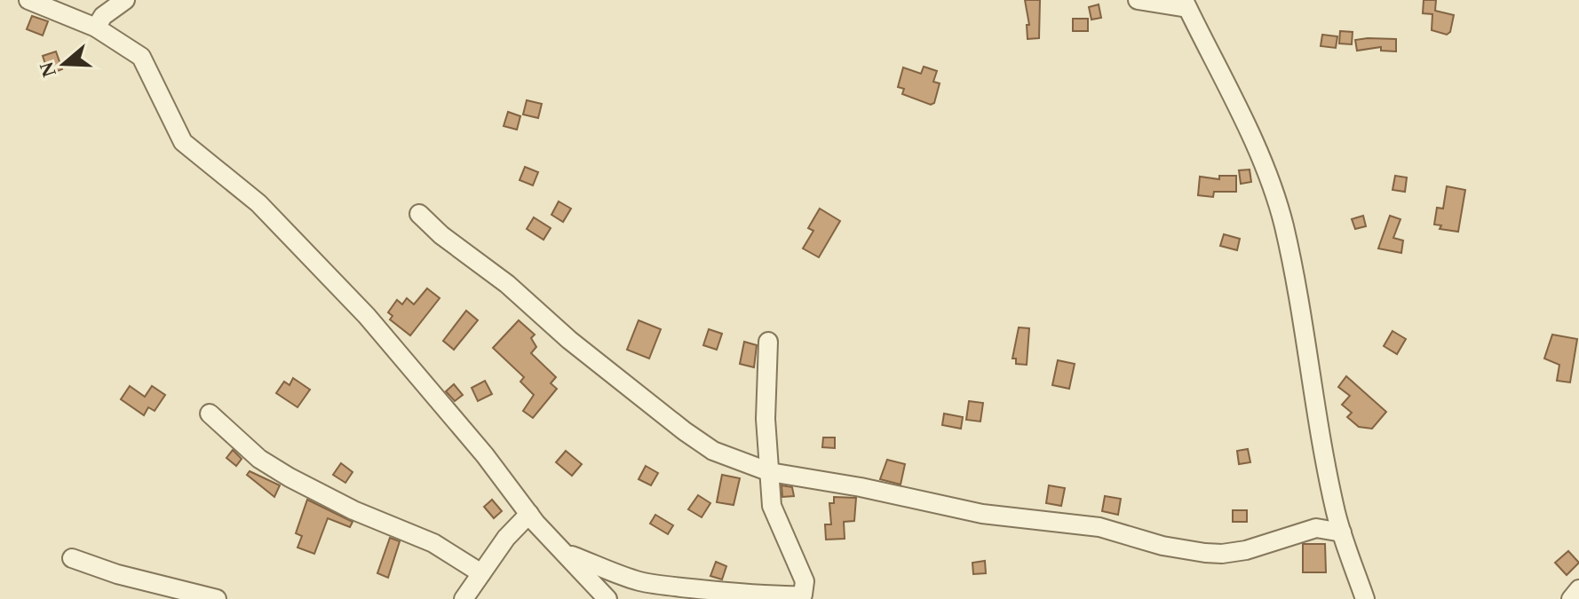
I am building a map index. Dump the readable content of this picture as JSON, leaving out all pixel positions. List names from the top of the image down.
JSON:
{
  "north": "left"
}
